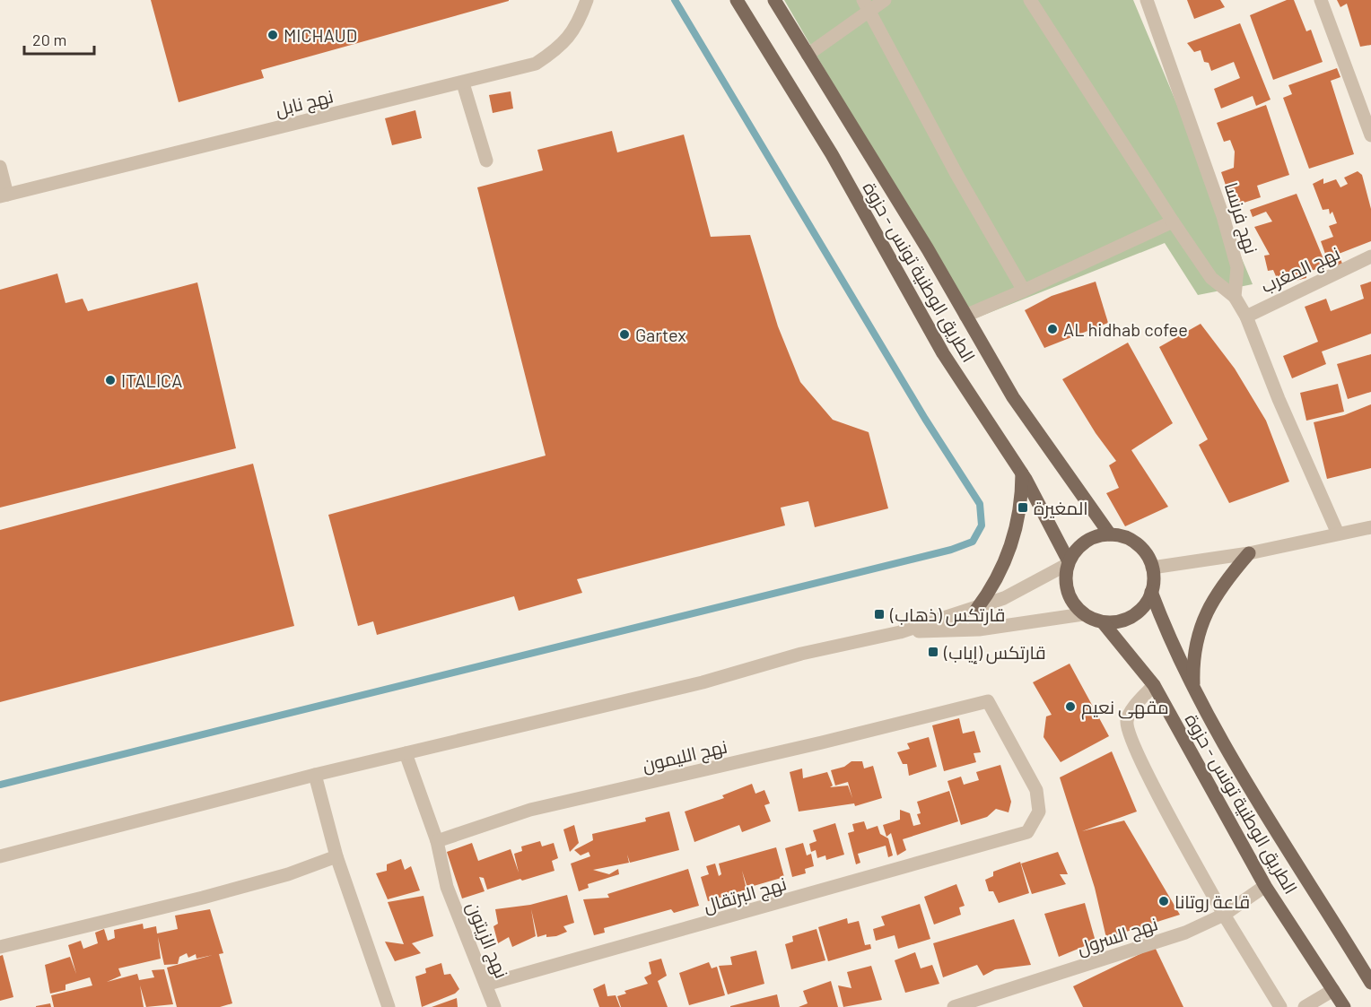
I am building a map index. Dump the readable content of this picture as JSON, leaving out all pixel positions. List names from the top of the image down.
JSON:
{
  "streets": {
    "main road": ["الطريق الوطنية تونس - حزوة"],
    "street": [
      "نهج نابل",
      "نهج فرنسا",
      "نهج المغرب",
      "نهج الليمون",
      "نهج البرتقال",
      "نهج السرول",
      "نهج الزيتون"
    ]
  },
  "crossings": [
    ["الطريق الوطنية تونس - حزوة", "نهج السرول"],
    ["نهج الليمون", "نهج البرتقال"],
    ["نهج الليمون", "نهج الزيتون"],
    ["نهج البرتقال", "نهج الزيتون"]
  ],
  "places": {
    "other": [
      "MICHAUD",
      "AL hidhab cofee",
      "Gartex",
      "ITALICA",
      "مقهى نعيم",
      "قاعة روتانا"
    ],
    "transit": ["المغيرة", "قارتكس (ذهاب)", "قارتكس (إياب)"]
  },
  "scale_bar": "20 m"
}
